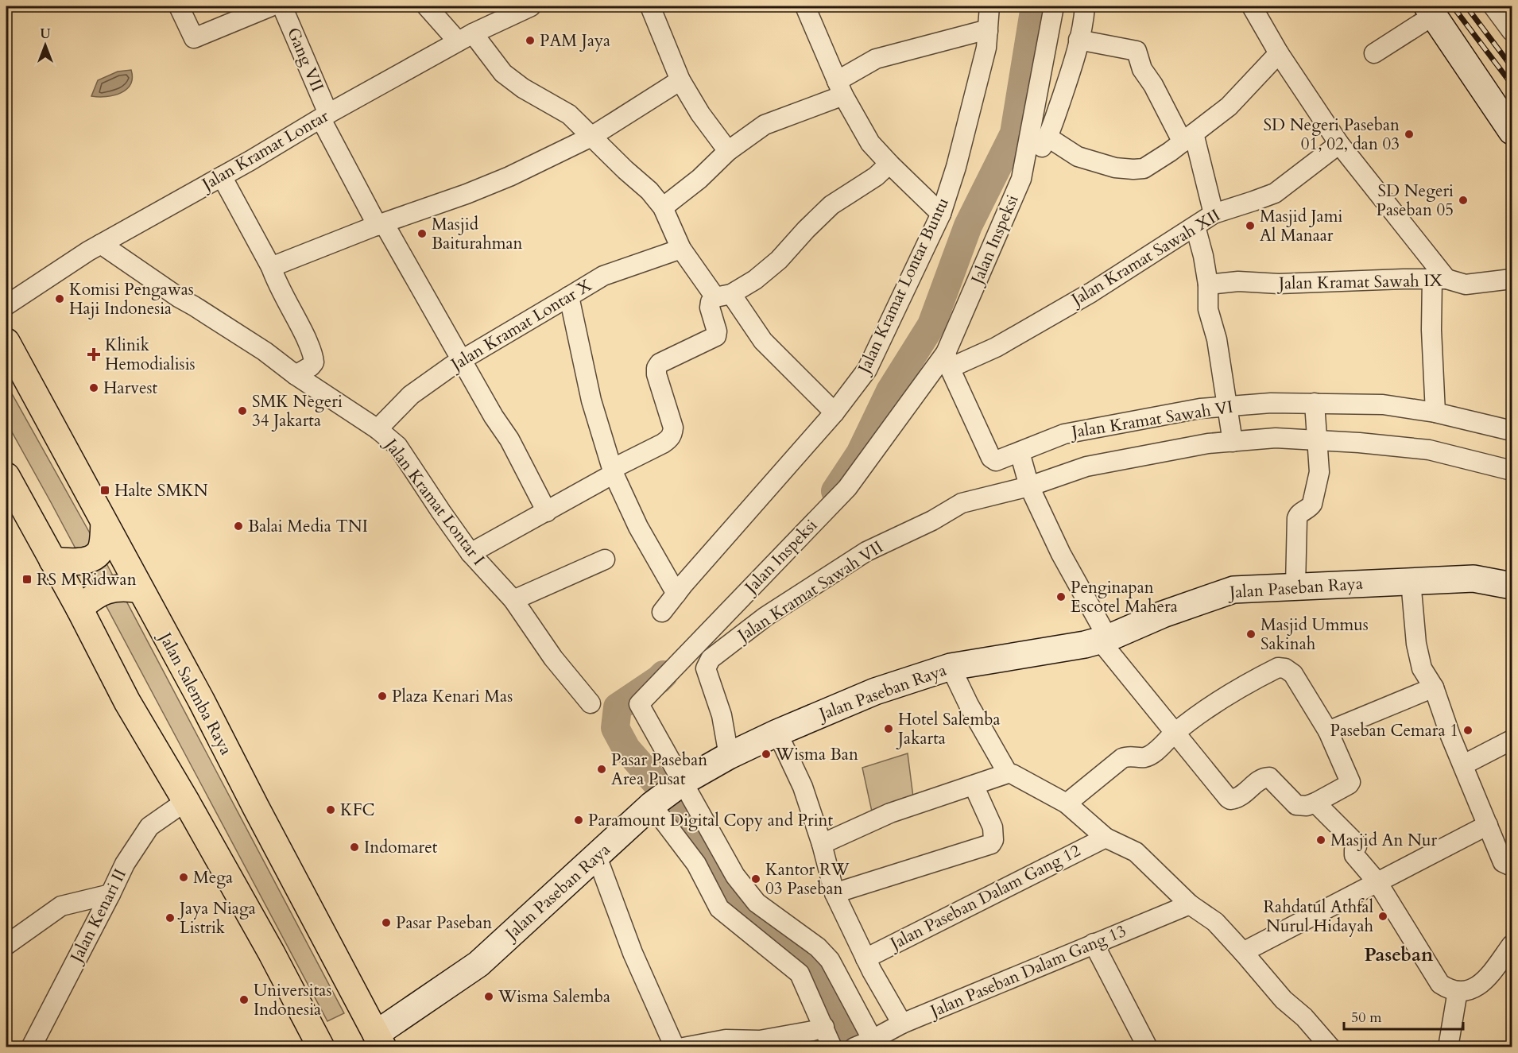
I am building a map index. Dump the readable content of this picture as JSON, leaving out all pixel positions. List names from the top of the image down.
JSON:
{
  "streets": {
    "main road": ["Jalan Paseban Raya", "Jalan Salemba Raya"],
    "street": [
      "Gang VII",
      "Jalan Kramat Lontar",
      "Jalan Inspeksi",
      "Jalan Kramat Sawah XII",
      "Jalan Kramat Sawah IX",
      "Jalan Kramat Lontar Buntu",
      "Jalan Kramat Lontar X",
      "Jalan Kramat Sawah VI",
      "Jalan Kramat Lontar I",
      "Jalan Kramat Sawah VII",
      "Jalan Paseban Dalam Gang 12",
      "Jalan Kenari II",
      "Jalan Paseban Dalam Gang 13"
    ]
  },
  "crossings": [
    ["Gang VII", "Jalan Kramat Lontar"],
    ["Gang VII", "Jalan Kramat Lontar X"],
    ["Jalan Kramat Lontar", "Jalan Kramat Lontar I"],
    ["Jalan Inspeksi", "Jalan Kramat Sawah XII"],
    ["Jalan Inspeksi", "Jalan Kramat Sawah VI"],
    ["Jalan Inspeksi", "Jalan Paseban Raya"],
    ["Jalan Inspeksi", "Jalan Paseban Dalam Gang 13"],
    ["Jalan Kramat Sawah XII", "Jalan Kramat Sawah VI"],
    ["Jalan Kramat Lontar X", "Jalan Kramat Lontar I"],
    ["Jalan Paseban Raya", "Jalan Kramat Sawah VII"],
    ["Jalan Paseban Raya", "Jalan Salemba Raya"]
  ],
  "districts": ["Paseban"],
  "places": {
    "other": [
      "PAM Jaya",
      "SD Negeri Paseban 01, 02, dan 03",
      "SD Negeri Paseban 05",
      "Masjid Jami Al Manaar",
      "Masjid Baiturahman",
      "Komisi Pengawas Haji Indonesia",
      "Harvest",
      "SMK Negeri 34 Jakarta",
      "Balai Media TNI",
      "Penginapan Escotel Mahera",
      "Masjid Ummus Sakinah",
      "Plaza Kenari Mas",
      "Hotel Salemba Jakarta",
      "Paseban Cemara 1",
      "Wisma Ban",
      "Pasar Paseban Area Pusat",
      "KFC",
      "Paramount Digital Copy and Print",
      "Masjid An Nur",
      "Indomaret",
      "Mega",
      "Kantor RW 03 Paseban",
      "Rahdatul Athfal Nurul Hidayah",
      "Jaya Niaga Listrik",
      "Pasar Paseban",
      "Wisma Salemba",
      "Universitas Indonesia"
    ],
    "health": ["Klinik Hemodialisis"],
    "transit": ["Halte SMKN", "RS M Ridwan"]
  },
  "scale_bar": "50 m",
  "north": "top"
}
